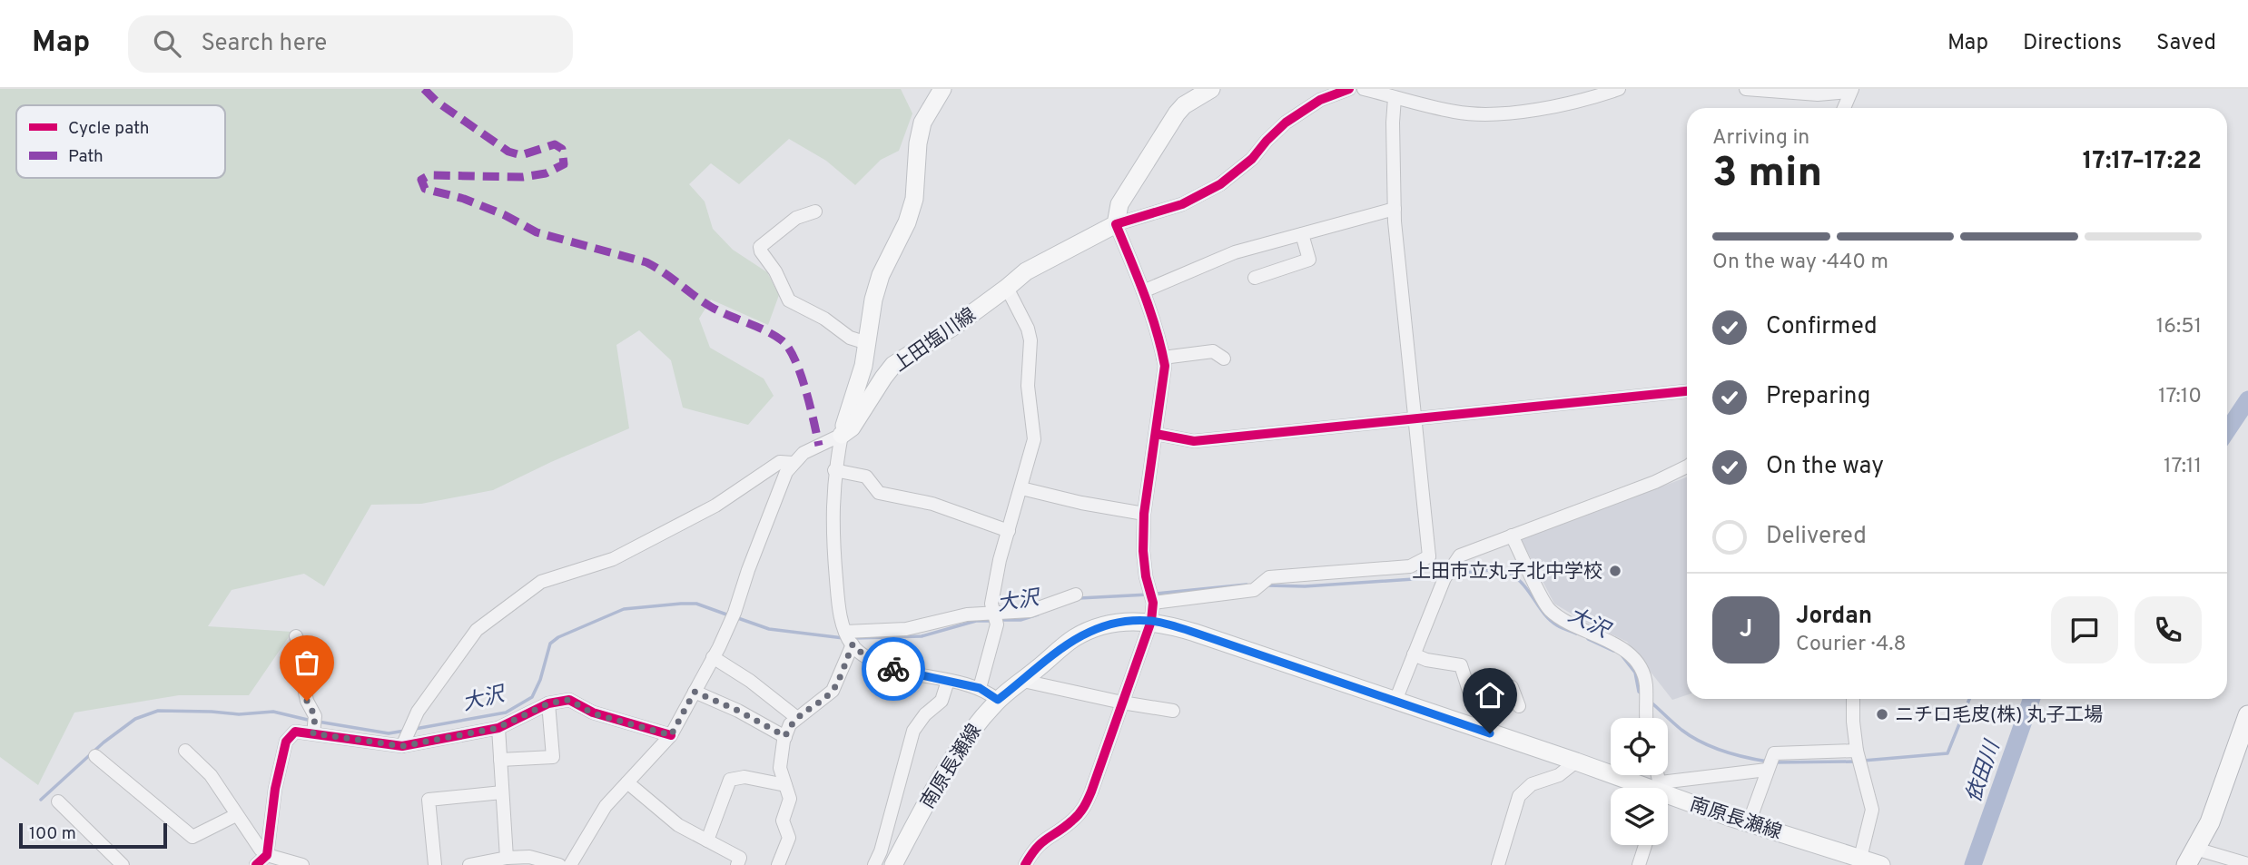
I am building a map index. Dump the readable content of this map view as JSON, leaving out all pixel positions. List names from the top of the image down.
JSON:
{
  "streets": {
    "main road": ["上田塩川線", "南原長瀬線"]
  },
  "water": ["大沢", "依田川"],
  "places": ["上田市立丸子北中学校", "ニチロ毛皮(株) 丸子工場"],
  "legend": ["Cycle path", "Path"],
  "scale_bar": "100 m",
  "page": {
    "header": "Map",
    "search": "Search here",
    "nav": ["Map", "Directions", "Saved"],
    "heading": ["3 min", "Arriving in", "17:17–17:22"],
    "panel": ["Jordan", "Courier · 4.8"],
    "bar": "On the way · 440 m",
    "list": [
      ["Confirmed", "16:51"],
      ["Preparing", "17:10"],
      ["On the way", "17:11"],
      "Delivered"
    ],
    "round": "J",
    "scale": "100 m"
  }
}
